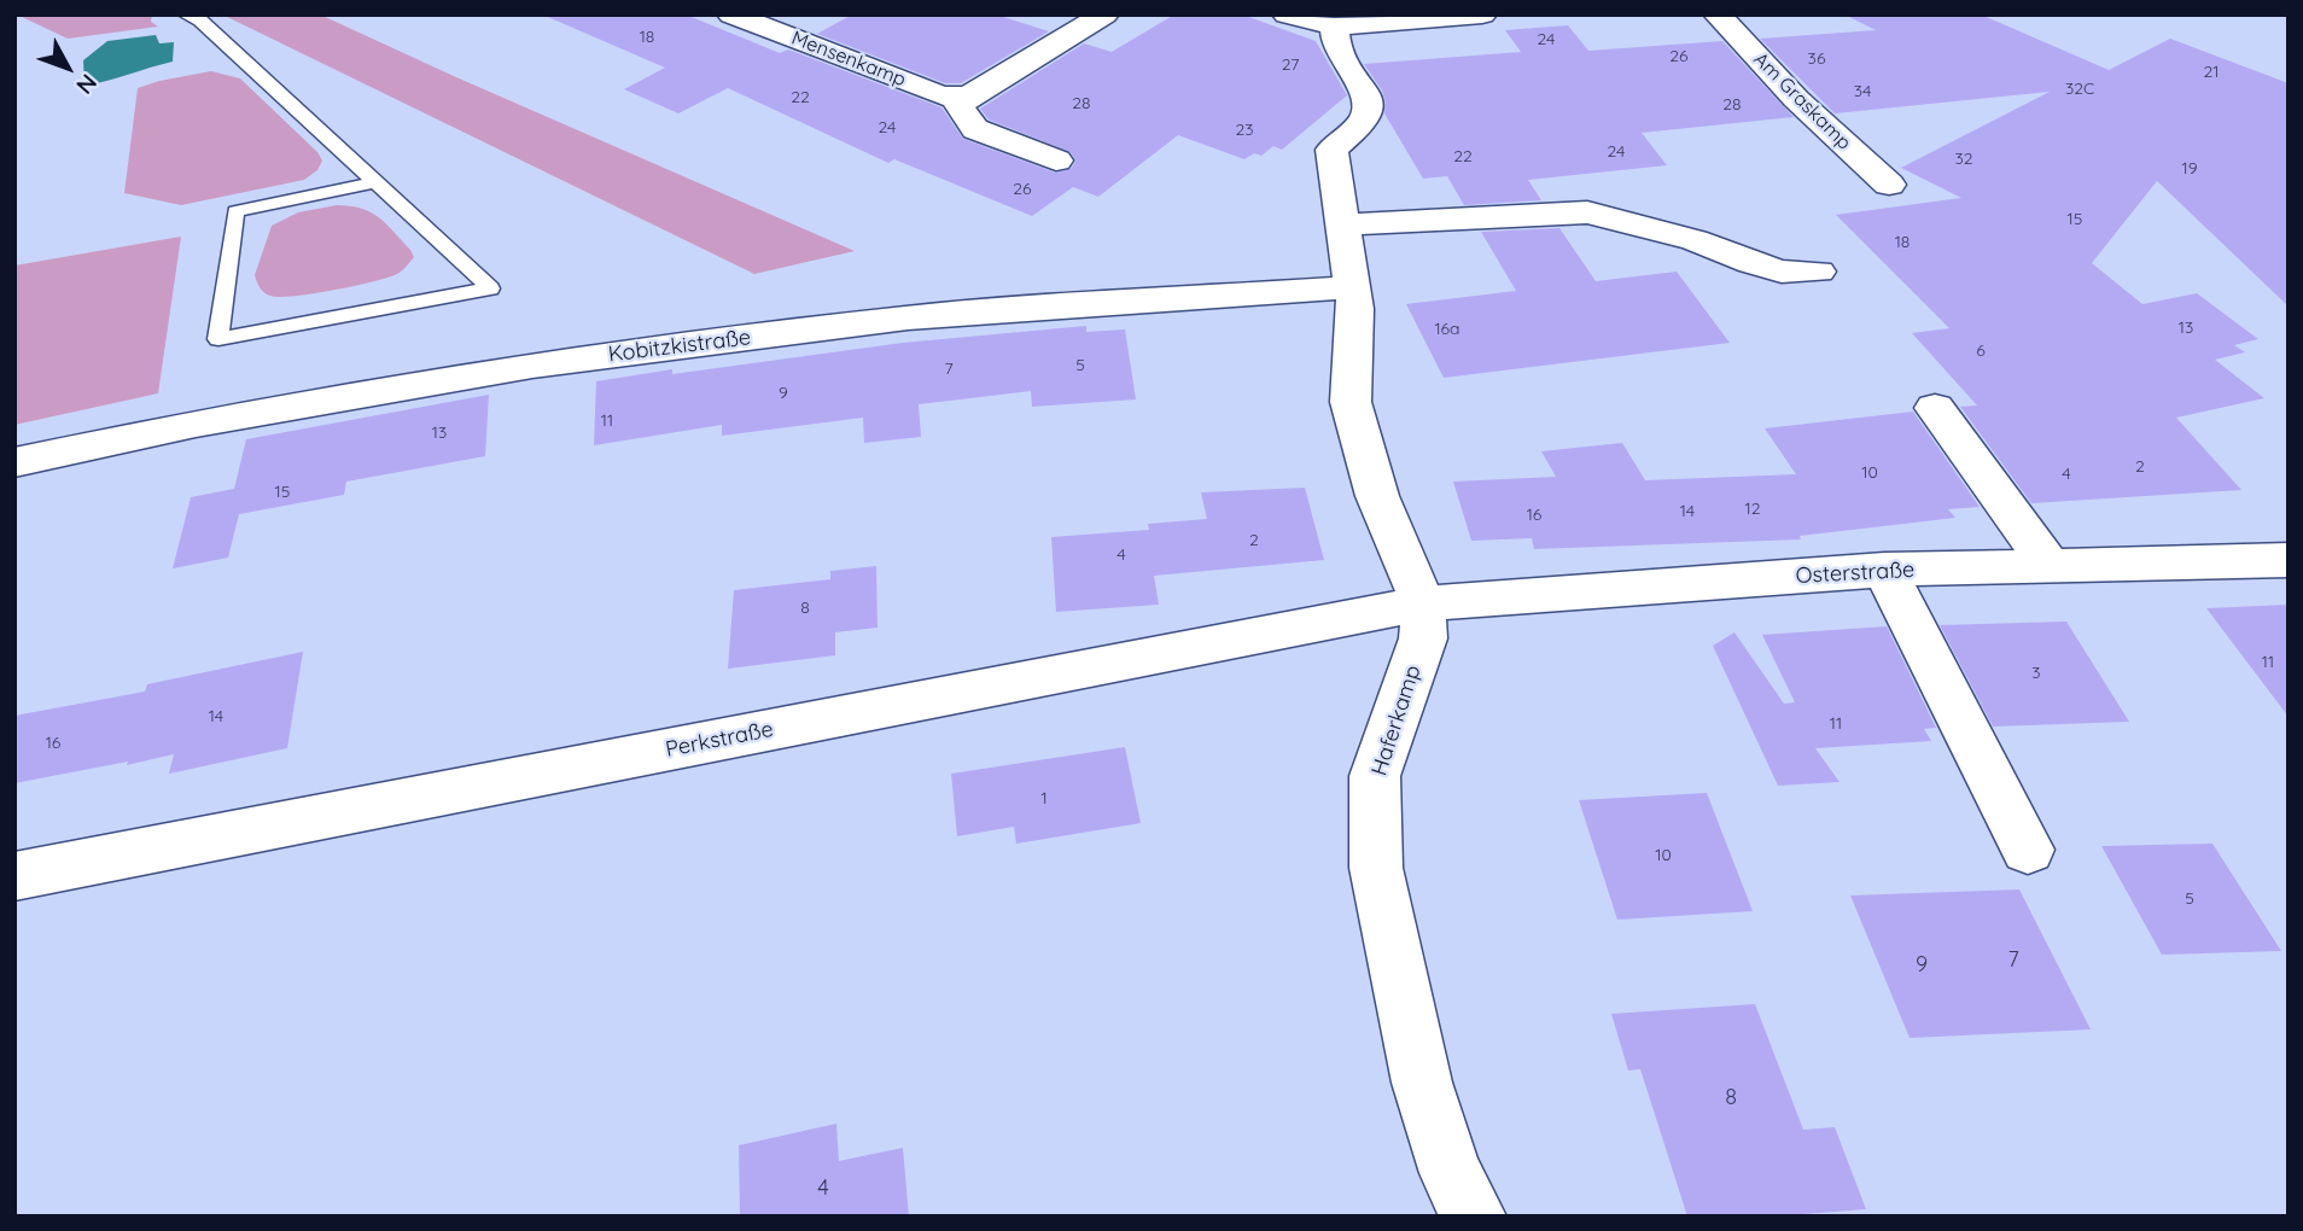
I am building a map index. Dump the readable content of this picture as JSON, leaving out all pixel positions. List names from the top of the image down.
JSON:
{
  "streets": {
    "street": [
      "Mensenkamp",
      "Am Graskamp",
      "Kobitzkistraße",
      "Osterstraße",
      "Haferkamp",
      "Perkstraße"
    ]
  },
  "crossings": [
    ["Kobitzkistraße", "Haferkamp"],
    ["Osterstraße", "Haferkamp"],
    ["Osterstraße", "Perkstraße"],
    ["Haferkamp", "Perkstraße"]
  ],
  "house_numbers": [
    "18",
    "24",
    "26",
    "36",
    "27",
    "21",
    "32C",
    "34",
    "22",
    "28",
    "28",
    "24",
    "23",
    "24",
    "22",
    "32",
    "19",
    "26",
    "15",
    "18",
    "13",
    "16a",
    "6",
    "5",
    "7",
    "9",
    "11",
    "13",
    "2",
    "10",
    "4",
    "15",
    "12",
    "14",
    "16",
    "2",
    "4",
    "8",
    "11",
    "3",
    "14",
    "11",
    "16",
    "1",
    "10",
    "5",
    "7",
    "9",
    "8",
    "4"
  ],
  "north": "bottom right"
}
